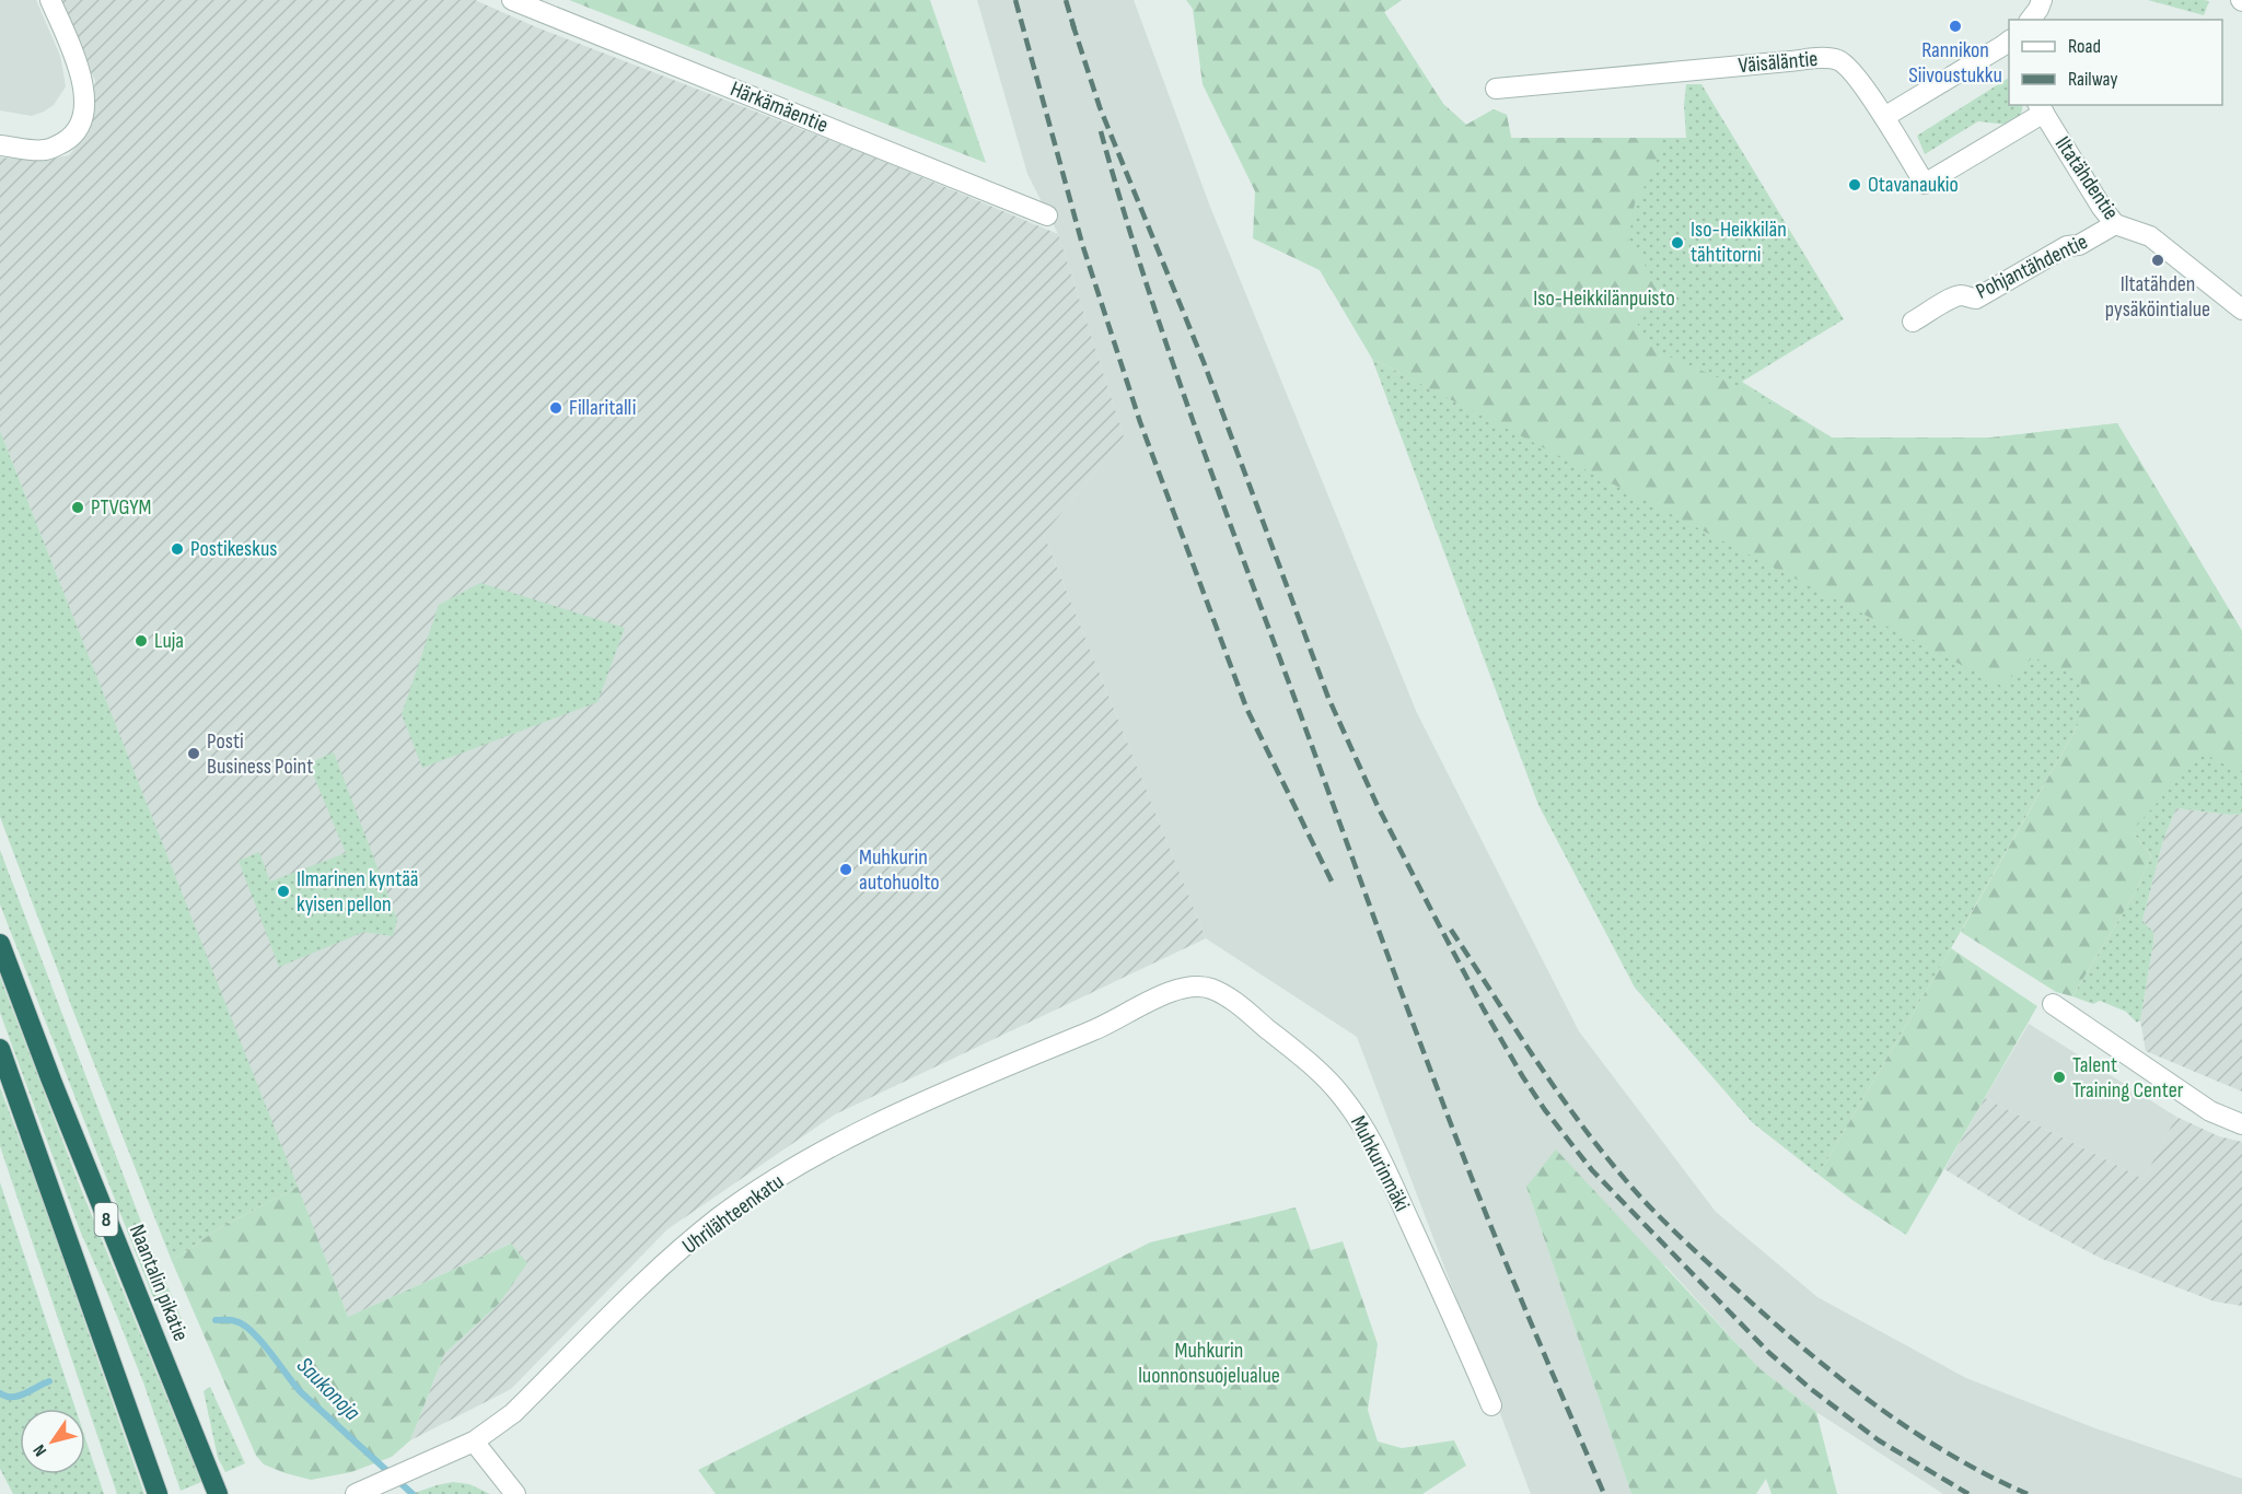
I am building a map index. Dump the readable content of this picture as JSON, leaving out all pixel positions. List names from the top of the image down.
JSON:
{
  "streets": {
    "highway": ["8", "Naantalin pikatie"],
    "street": [
      "Väisäläntie",
      "Härkämäentie",
      "Iltatähdentie",
      "Pohjantähdentie",
      "Muhkurinmäki",
      "Uhrilähteenkatu"
    ]
  },
  "crossings": [
    ["Iltatähdentie", "Pohjantähdentie"],
    ["Muhkurinmäki", "Uhrilähteenkatu"]
  ],
  "water": ["Saukonoja"],
  "parks": ["Iso-Heikkilänpuisto", "Muhkurin luonnonsuojelualue"],
  "places": [
    "Rannikon Siivoustukku",
    "Otavanaukio",
    "Iso-Heikkilän tähtitorni",
    "Iltatähden pysäköintialue",
    "Fillaritalli",
    "PTVGYM",
    "Postikeskus",
    "Luja",
    "Posti Business Point",
    "Muhkurin autohuolto",
    "Ilmarinen kyntää kyisen pellon",
    "Talent Training Center"
  ],
  "legend": ["Road", "Railway"],
  "north": "bottom left"
}
